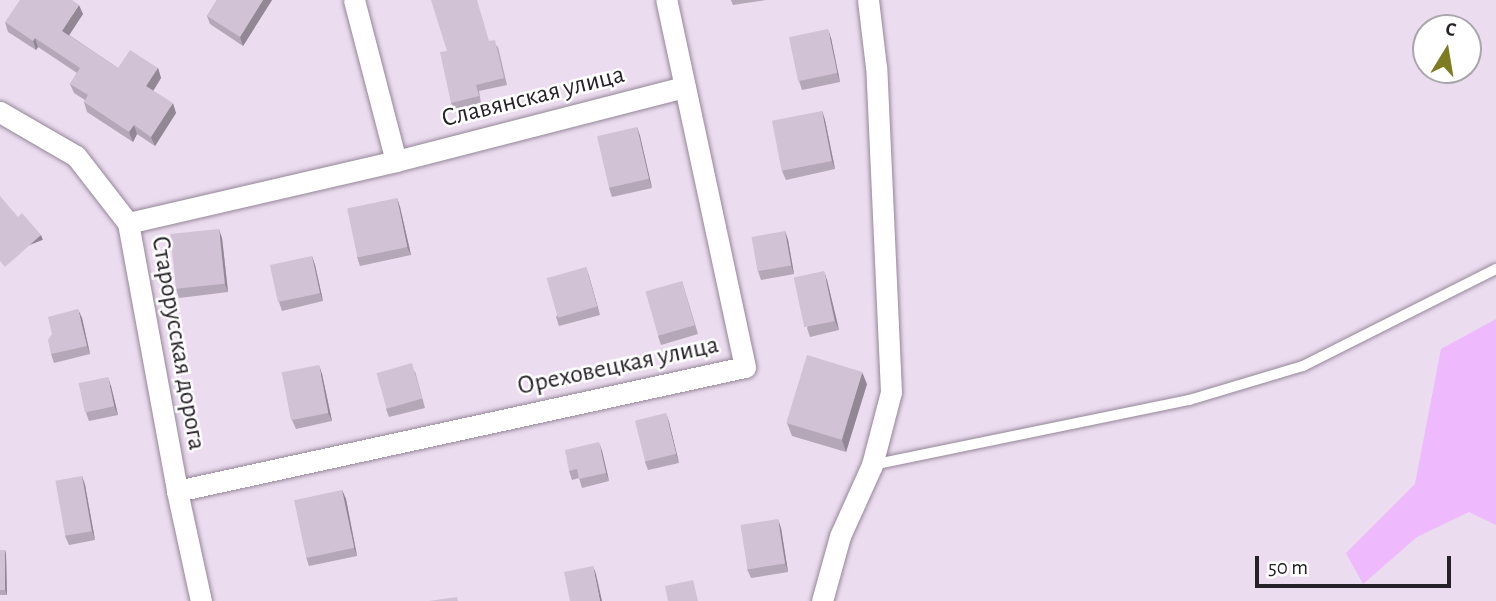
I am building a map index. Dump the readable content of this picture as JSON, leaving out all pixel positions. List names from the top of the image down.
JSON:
{
  "streets": {
    "street": ["Славянская улица", "Старорусская дорога", "Ореховецкая улица"]
  },
  "crossings": [
    ["Славянская улица", "Старорусская дорога"],
    ["Славянская улица", "Ореховецкая улица"],
    ["Старорусская дорога", "Ореховецкая улица"]
  ],
  "scale_bar": "50 m",
  "north": "top"
}
